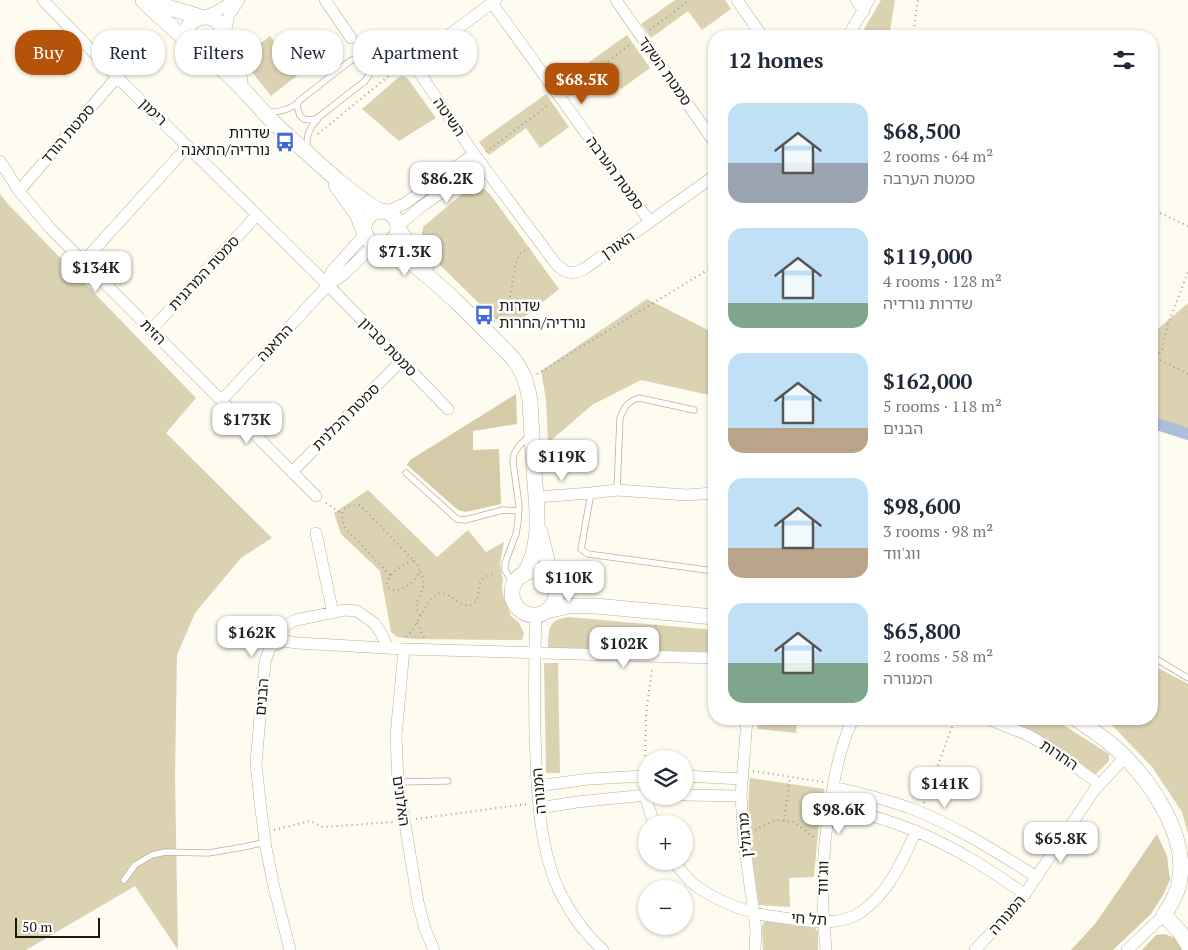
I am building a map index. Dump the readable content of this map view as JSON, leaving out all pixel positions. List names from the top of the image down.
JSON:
{
  "streets": {
    "street": [
      "סמטת השקד",
      "רימון",
      "השיטה",
      "סמטת הורד",
      "סמטת הערבה",
      "האורן",
      "סמטת המרגנית",
      "הזית",
      "התאנה",
      "סמטת סביון",
      "סמטת הכלנית",
      "הבנים",
      "החרות",
      "המנורה",
      "האלונים",
      "מרגולין",
      "ווג'ווד",
      "תל חי"
    ]
  },
  "crossings": [
    ["רימון", "סמטת הורד"],
    ["רימון", "סמטת המרגנית"],
    ["רימון", "התאנה"],
    ["רימון", "סמטת סביון"],
    ["השיטה", "האורן"],
    ["סמטת הורד", "הזית"],
    ["סמטת הערבה", "האורן"],
    ["סמטת המרגנית", "הזית"],
    ["הזית", "התאנה"],
    ["הזית", "סמטת הכלנית"],
    ["התאנה", "סמטת סביון"],
    ["סמטת סביון", "סמטת הכלנית"],
    ["החרות", "המנורה"],
    ["מרגולין", "תל חי"],
    ["ווג'ווד", "תל חי"]
  ],
  "places": {
    "bus stop": ["שדרות נורדיה/התאנה", "שדרות נורדיה/החרות"]
  },
  "scale_bar": "50 m",
  "page": {
    "chip": [
      "Buy",
      "Rent",
      "Filters",
      "New",
      "Apartment"
    ],
    "heading": "12 homes",
    "price": [
      "$68.5K",
      "$86.2K",
      "$71.3K",
      "$134K",
      "$173K",
      "$119K",
      "$110K",
      "$162K",
      "$102K",
      "$141K",
      "$98.6K",
      "$65.8K"
    ],
    "list": [
      {
        "name": "$68,500",
        "note": "2 rooms · 64 m² · סמטת הערבה"
      },
      {
        "name": "$119,000",
        "note": "4 rooms · 128 m² · שדרות נורדיה"
      },
      {
        "name": "$162,000",
        "note": "5 rooms · 118 m² · הבנים"
      },
      {
        "name": "$98,600",
        "note": "3 rooms · 98 m² · ווג'ווד"
      },
      {
        "name": "$65,800",
        "note": "2 rooms · 58 m² · המנורה"
      }
    ],
    "map_buttons": ["+", "−"],
    "scale": "50 m"
  }
}
